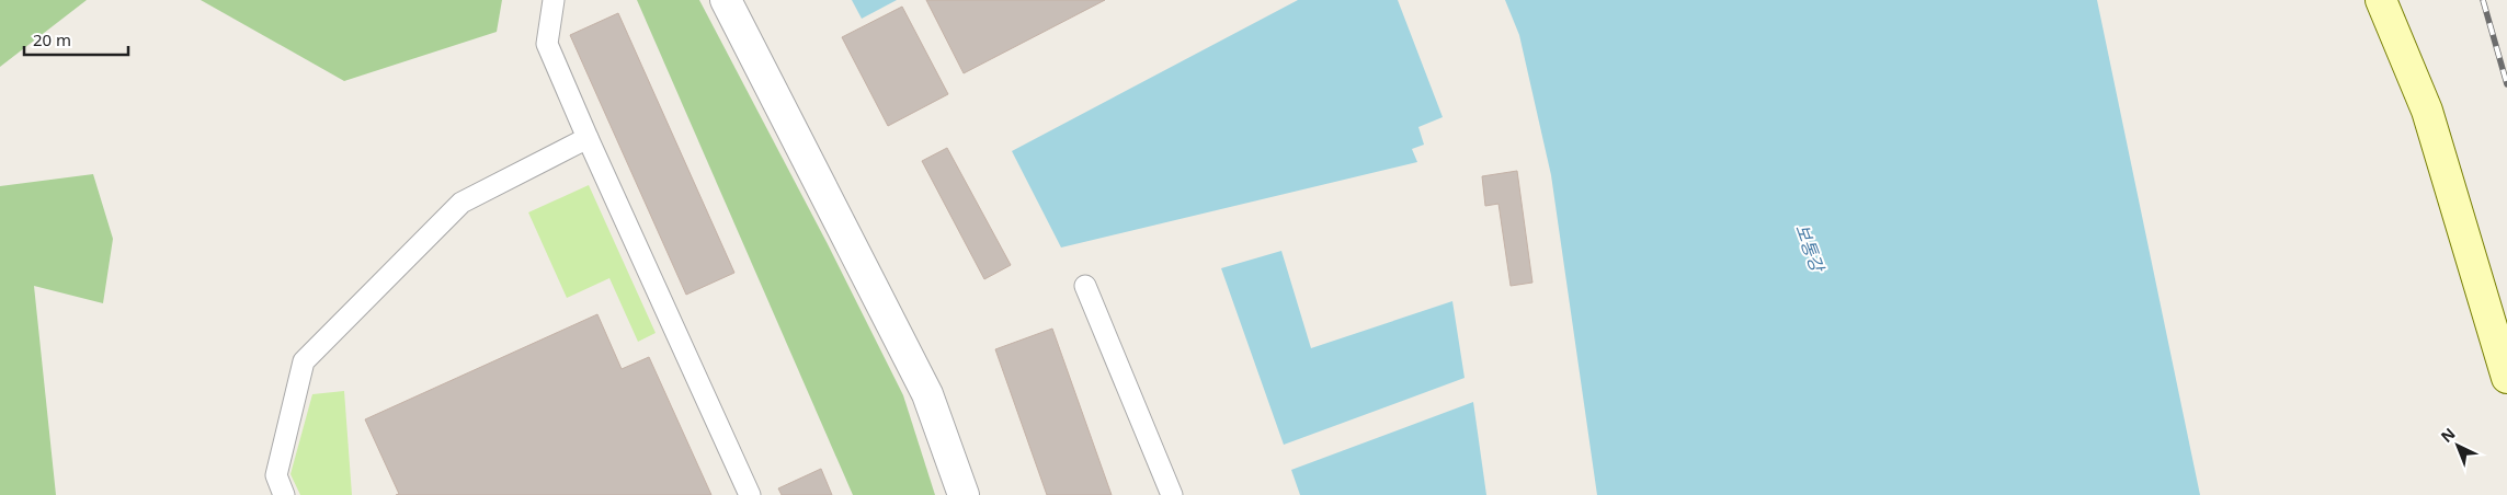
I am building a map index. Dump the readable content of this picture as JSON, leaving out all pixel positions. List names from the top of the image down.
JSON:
{
  "water": ["보통강"],
  "scale_bar": "20 m",
  "north": "top left"
}
